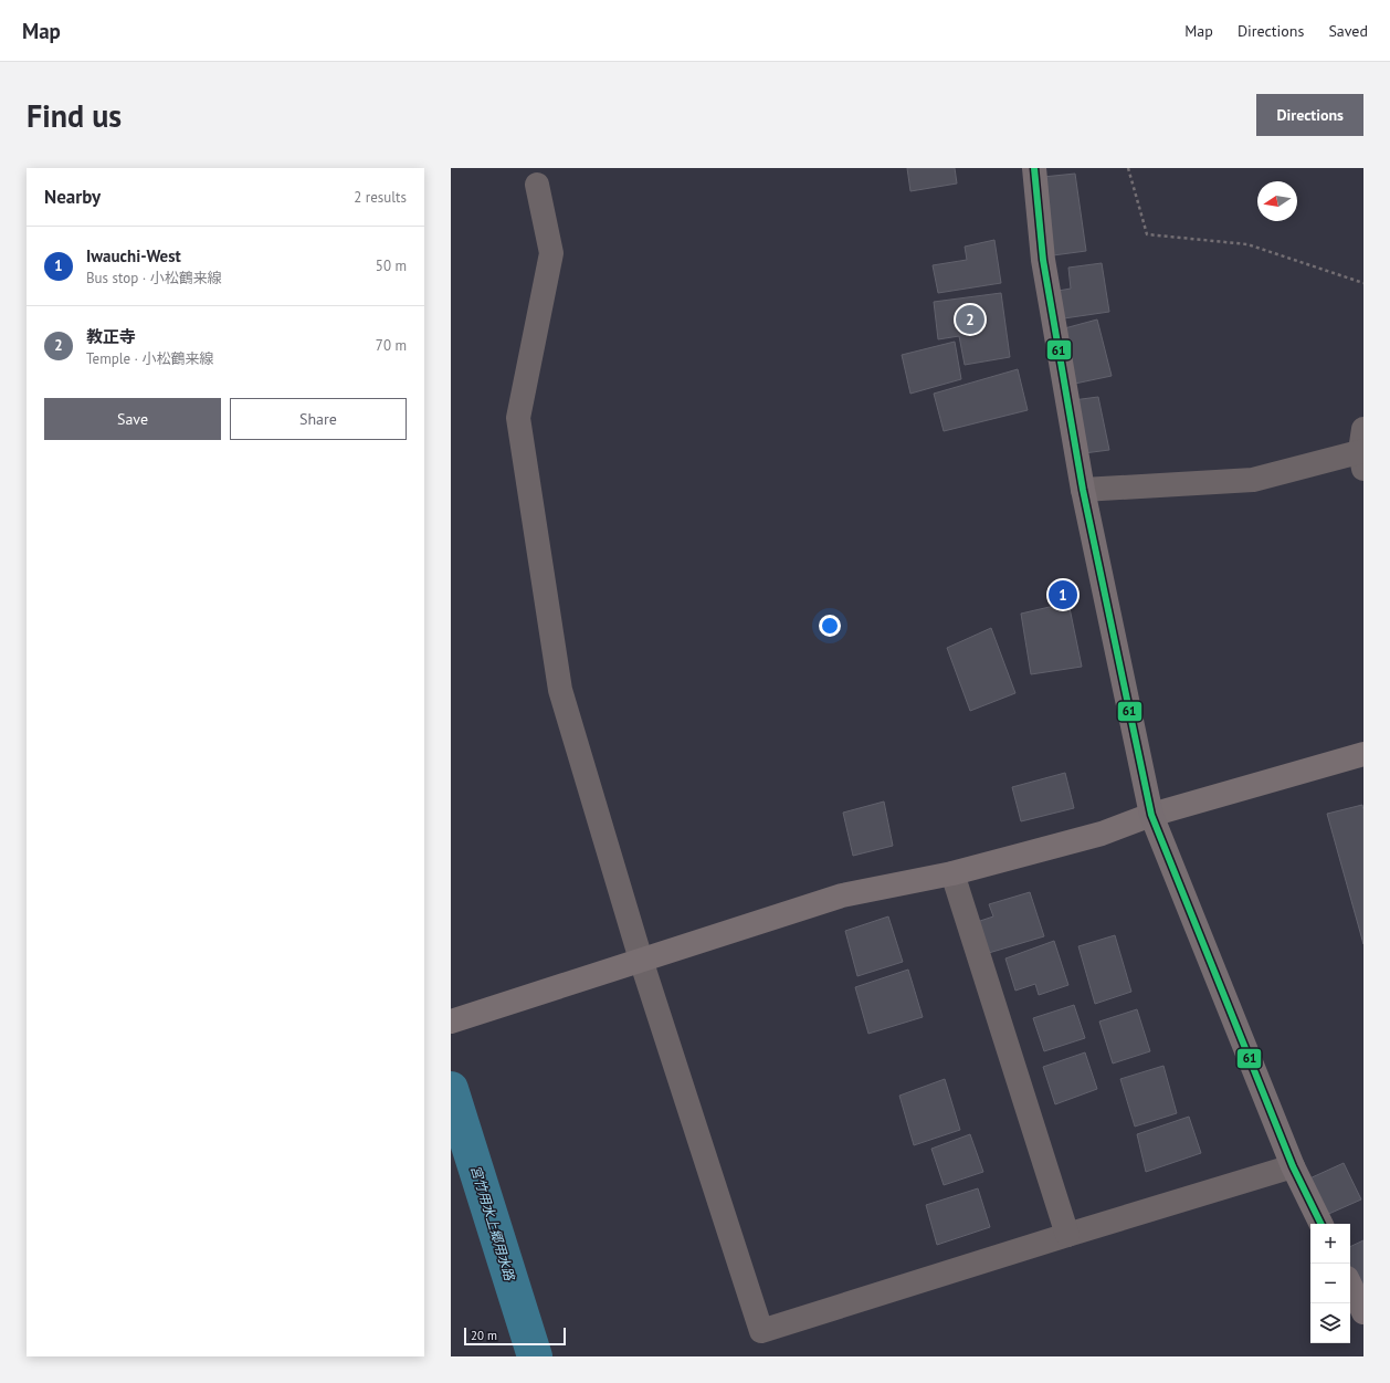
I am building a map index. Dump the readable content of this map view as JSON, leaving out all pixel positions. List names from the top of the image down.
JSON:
{
  "water": ["宮竹用水上郷用水路"],
  "lines": ["transit line 61"],
  "scale_bar": "20 m",
  "north": "left",
  "page": {
    "header": "Map",
    "nav": ["Map", "Directions", "Saved"],
    "buttons": [
      "Directions",
      ["Save", "Share"]
    ],
    "title": "Find us",
    "heading": ["Nearby", "2 results"],
    "list": [
      {
        "mark": "1",
        "name": "Iwauchi-West",
        "note": "Bus stop · 小松鶴来線",
        "value": "50 m"
      },
      {
        "mark": "2",
        "name": "教正寺",
        "note": "Temple · 小松鶴来線",
        "value": "70 m"
      }
    ],
    "pins": ["2", "1"],
    "map_buttons": ["+", "−"],
    "scale": "20 m"
  }
}
